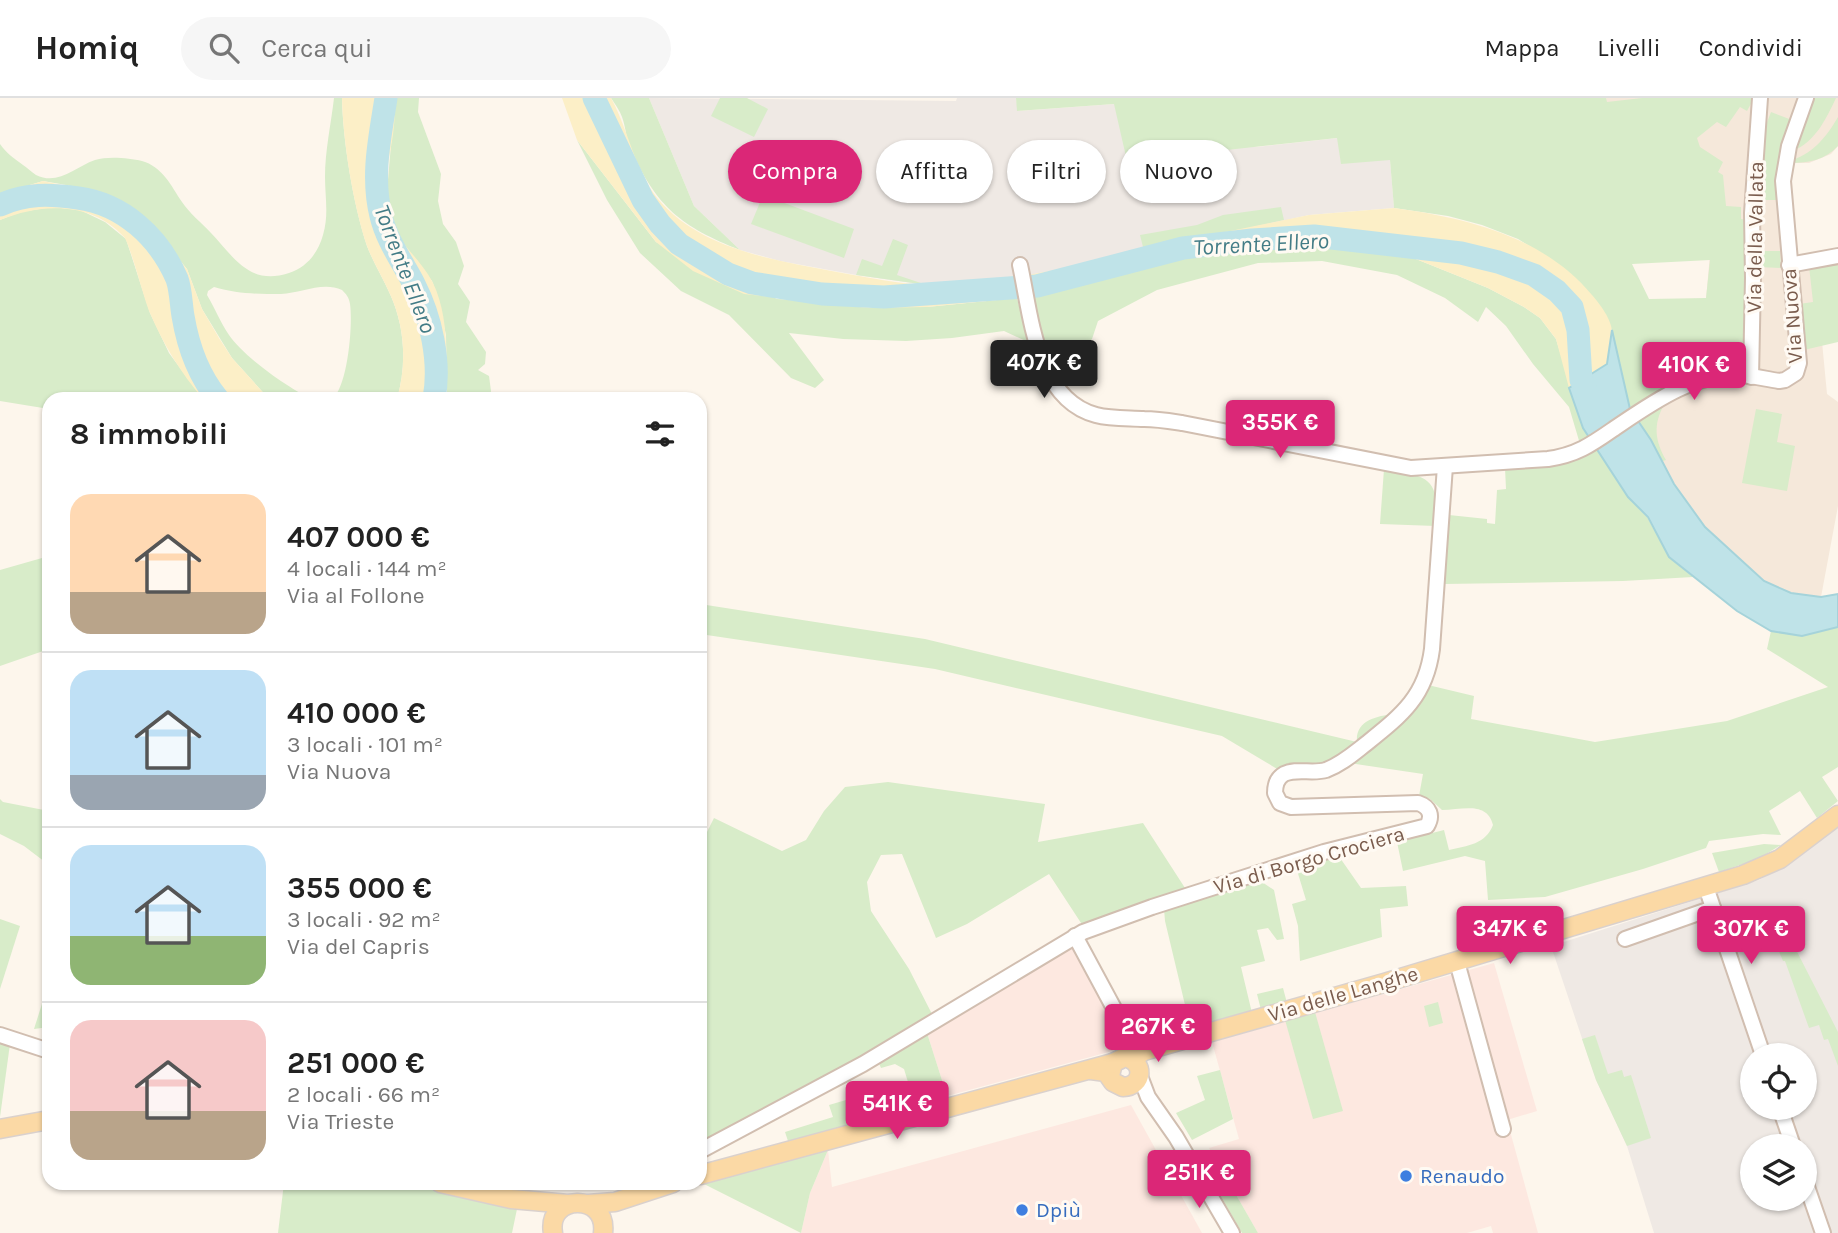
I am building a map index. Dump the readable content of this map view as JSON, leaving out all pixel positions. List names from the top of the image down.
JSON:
{
  "streets": {
    "main road": ["Via delle Langhe"],
    "street": ["Via della Vallata", "Via Nuova", "Via di Borgo Crociera"]
  },
  "crossings": [
    ["Via della Vallata", "Via Nuova"],
    ["Via Nuova", "Via di Borgo Crociera"]
  ],
  "water": ["Torrente Ellero"],
  "places": ["Renaudo", "Dpiù"],
  "page": {
    "header": "Homiq",
    "search": "Cerca qui",
    "nav": ["Mappa", "Livelli", "Condividi"],
    "chip": [
      "Compra",
      "Affitta",
      "Filtri",
      "Nuovo"
    ],
    "price": [
      "407K €",
      "410K €",
      "355K €",
      "347K €",
      "307K €",
      "267K €",
      "541K €",
      "251K €"
    ],
    "heading": "8 immobili",
    "list": [
      {
        "name": "407 000 €",
        "note": "4 locali · 144 m² · Via al Follone"
      },
      {
        "name": "410 000 €",
        "note": "3 locali · 101 m² · Via Nuova"
      },
      {
        "name": "355 000 €",
        "note": "3 locali · 92 m² · Via del Capris"
      },
      {
        "name": "251 000 €",
        "note": "2 locali · 66 m² · Via Trieste"
      }
    ]
  }
}
